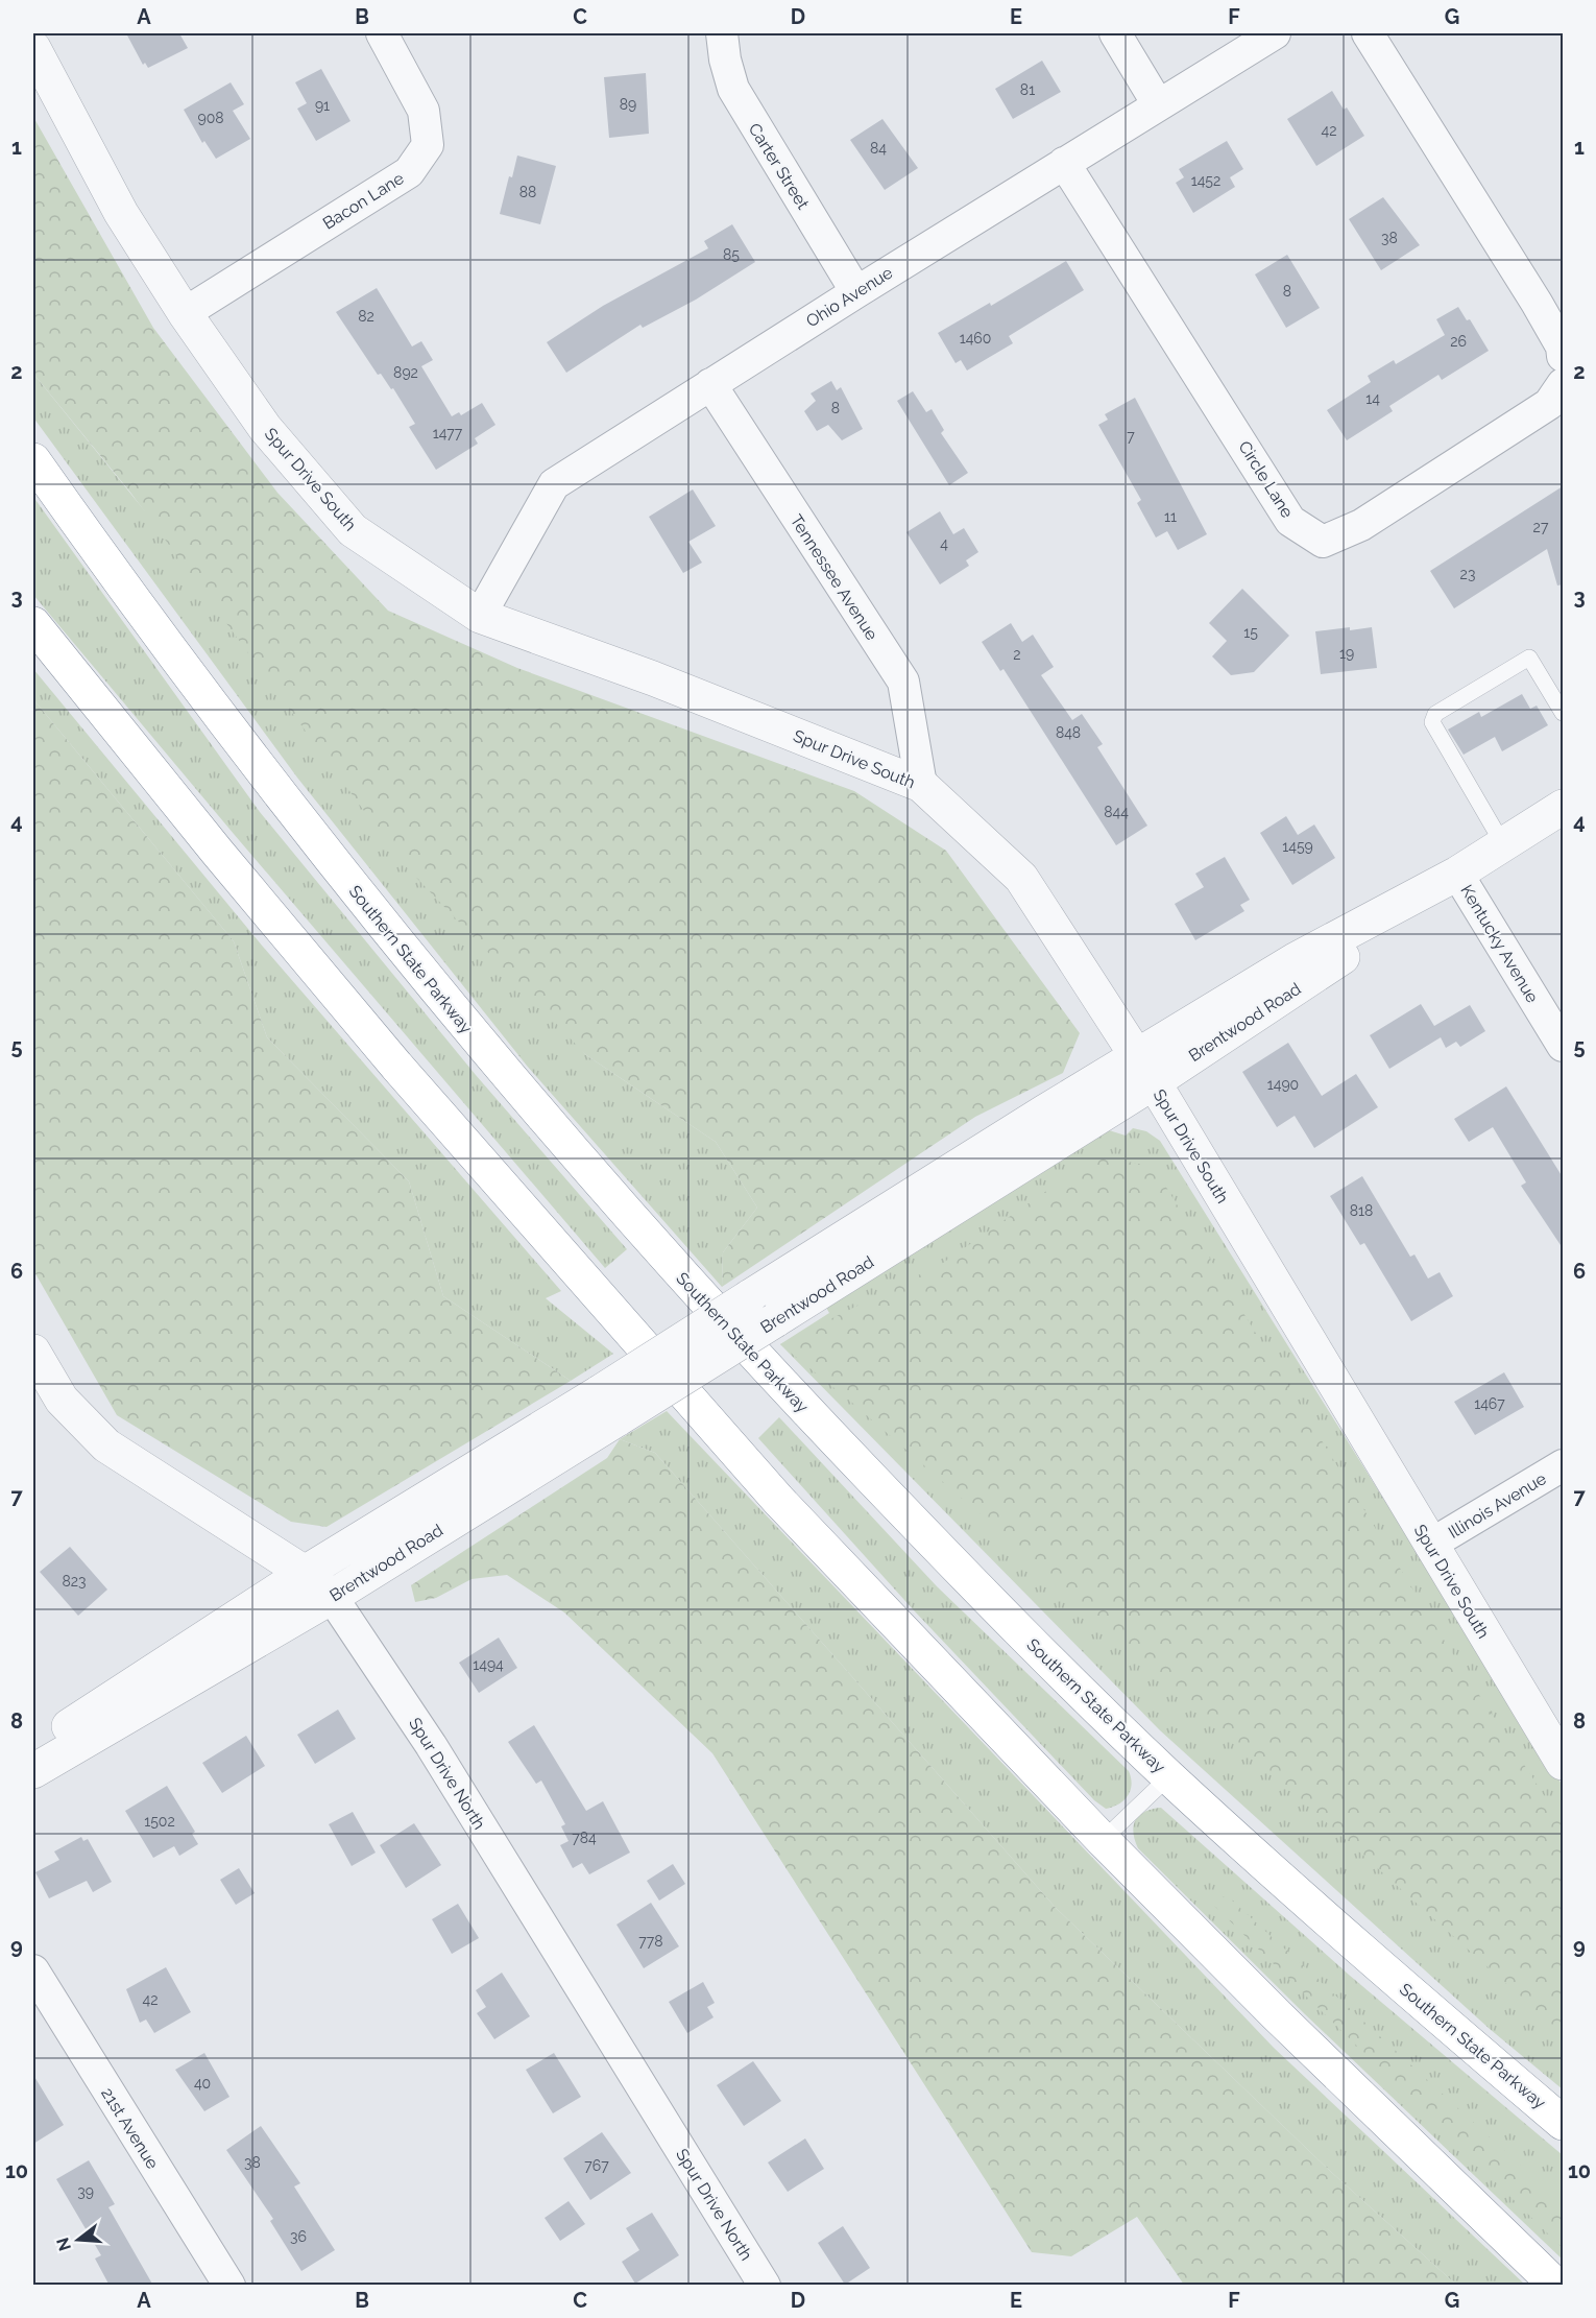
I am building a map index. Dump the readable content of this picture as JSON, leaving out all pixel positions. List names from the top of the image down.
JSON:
{
  "streets": {
    "highway": ["Southern State Parkway"],
    "street": [
      "Carter Street",
      "Bacon Lane",
      "Ohio Avenue",
      "Spur Drive South",
      "Circle Lane",
      "Tennessee Avenue",
      "Kentucky Avenue",
      "Brentwood Road",
      "Illinois Avenue",
      "Spur Drive North",
      "21st Avenue"
    ]
  },
  "crossings": [
    ["Carter Street", "Ohio Avenue"],
    ["Bacon Lane", "Spur Drive South"],
    ["Ohio Avenue", "Spur Drive South"],
    ["Ohio Avenue", "Circle Lane"],
    ["Ohio Avenue", "Tennessee Avenue"],
    ["Spur Drive South", "Tennessee Avenue"],
    ["Spur Drive South", "Brentwood Road"],
    ["Spur Drive South", "Illinois Avenue"],
    ["Kentucky Avenue", "Brentwood Road"],
    ["Brentwood Road", "Spur Drive North"]
  ],
  "house_numbers": [
    "81",
    "89",
    "91",
    "908",
    "42",
    "84",
    "1452",
    "88",
    "38",
    "85",
    "8",
    "82",
    "1460",
    "26",
    "892",
    "14",
    "8",
    "1477",
    "7",
    "11",
    "27",
    "4",
    "23",
    "15",
    "19",
    "2",
    "848",
    "844",
    "1459",
    "1490",
    "818",
    "1467",
    "823",
    "1494",
    "1502",
    "784",
    "778",
    "42",
    "40",
    "38",
    "767",
    "39",
    "36"
  ],
  "north": "left",
  "grid": {
    "columns": [
      "A",
      "B",
      "C",
      "D",
      "E",
      "F",
      "G"
    ],
    "rows": [
      "1",
      "2",
      "3",
      "4",
      "5",
      "6",
      "7",
      "8",
      "9",
      "10"
    ]
  }
}
